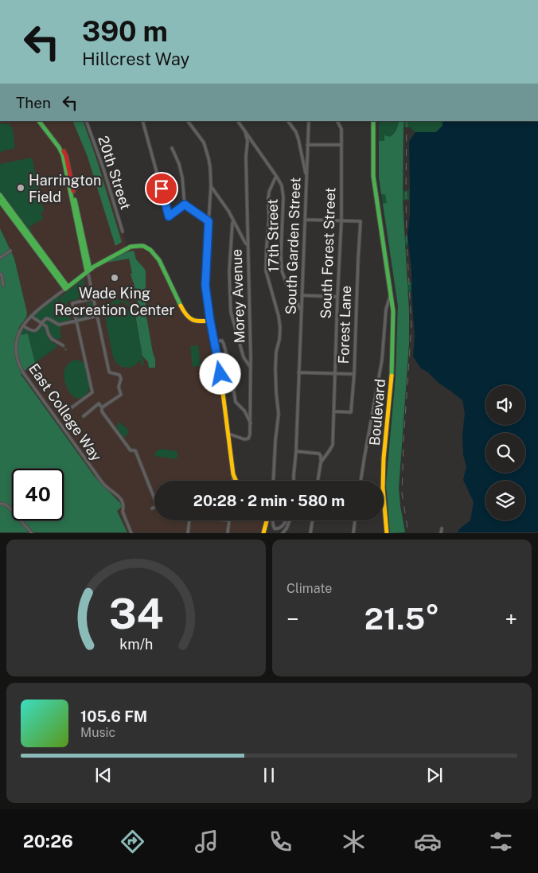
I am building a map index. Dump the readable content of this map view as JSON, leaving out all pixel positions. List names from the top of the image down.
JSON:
{
  "streets": {
    "main road": ["Boulevard"],
    "street": [
      "20th Street",
      "17th Street",
      "South Garden Street",
      "South Forest Street",
      "Morey Avenue",
      "Forest Lane",
      "East College Way"
    ]
  },
  "crossings": [
    ["17th Street", "South Garden Street"],
    ["17th Street", "Morey Avenue"],
    ["South Forest Street", "Forest Lane"]
  ],
  "places": ["Harrington Field", "Wade King Recreation Center"],
  "page": {
    "turn": ["390 m", "Hillcrest Way"],
    "then": "Then",
    "limit": "40",
    "trip": "20:28 · 2 min · 580 m",
    "tile": "Climate",
    "heat": ["−", "21.5°", "+"],
    "song": ["105.6 FM", "Music"],
    "tabs": "20:26",
    "gauge": ["34", "km/h"]
  }
}
